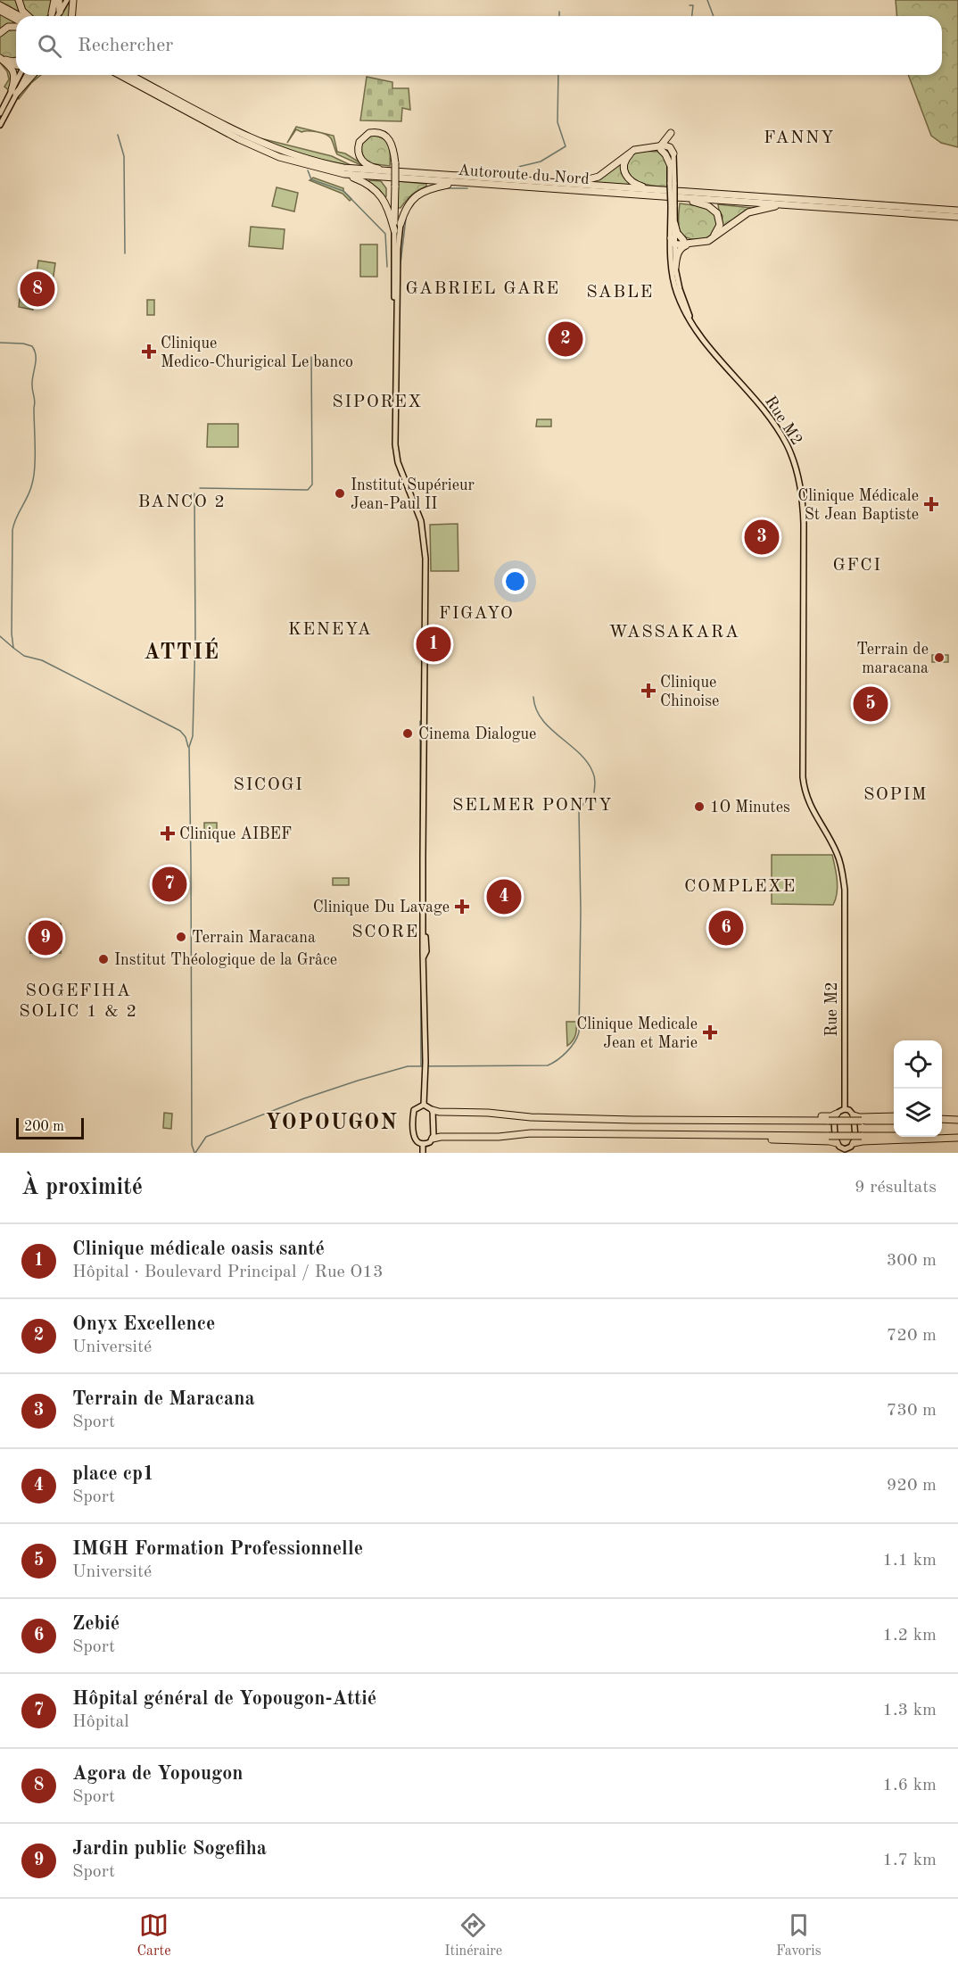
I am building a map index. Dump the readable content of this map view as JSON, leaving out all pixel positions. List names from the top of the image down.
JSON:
{
  "streets": {
    "highway": ["Autoroute du Nord"],
    "main road": ["Rue M2"]
  },
  "districts": [
    "FANNY",
    "GABRIEL GARE",
    "SABLE",
    "SIPOREX",
    "BANCO 2",
    "GFCI",
    "FIGAYO",
    "KENEYA",
    "WASSAKARA",
    "ATTIÉ",
    "SICOGI",
    "SOPIM",
    "SELMER PONTY",
    "COMPLEXE",
    "SCORE",
    "SOGEFIHA SOLIC 1 & 2",
    "YOPOUGON"
  ],
  "places": {
    "health": [
      "Clinique Medico-Churigical Le banco",
      "Clinique Médicale St Jean Baptiste",
      "Clinique Chinoise",
      "Clinique AIBEF",
      "Clinique Du Lavage",
      "Clinique Medicale Jean et Marie"
    ],
    "other": [
      "Institut Supérieur Jean-Paul II",
      "Terrain de maracana",
      "Cinema Dialogue",
      "1O Minutes",
      "Terrain Maracana",
      "Institut Théologique de la Grâce"
    ]
  },
  "scale_bar": "200 m",
  "page": {
    "search": "Rechercher",
    "pins": [
      "8",
      "2",
      "3",
      "1",
      "5",
      "7",
      "4",
      "6",
      "9"
    ],
    "scale": "200 m",
    "heading": ["À proximité", "9 résultats"],
    "list": [
      {
        "mark": "1",
        "name": "Clinique médicale oasis santé",
        "note": "Hôpital · Boulevard Principal / Rue O13",
        "value": "300 m"
      },
      {
        "mark": "2",
        "name": "Onyx Excellence",
        "note": "Université",
        "value": "720 m"
      },
      {
        "mark": "3",
        "name": "Terrain de Maracana",
        "note": "Sport",
        "value": "730 m"
      },
      {
        "mark": "4",
        "name": "place cp1",
        "note": "Sport",
        "value": "920 m"
      },
      {
        "mark": "5",
        "name": "IMGH Formation Professionnelle",
        "note": "Université",
        "value": "1.1 km"
      },
      {
        "mark": "6",
        "name": "Zebié",
        "note": "Sport",
        "value": "1.2 km"
      },
      {
        "mark": "7",
        "name": "Hôpital général de Yopougon-Attié",
        "note": "Hôpital",
        "value": "1.3 km"
      },
      {
        "mark": "8",
        "name": "Agora de Yopougon",
        "note": "Sport",
        "value": "1.6 km"
      },
      {
        "mark": "9",
        "name": "Jardin public Sogefiha",
        "note": "Sport",
        "value": "1.7 km"
      }
    ],
    "nav": ["Carte", "Itinéraire", "Favoris"]
  }
}
